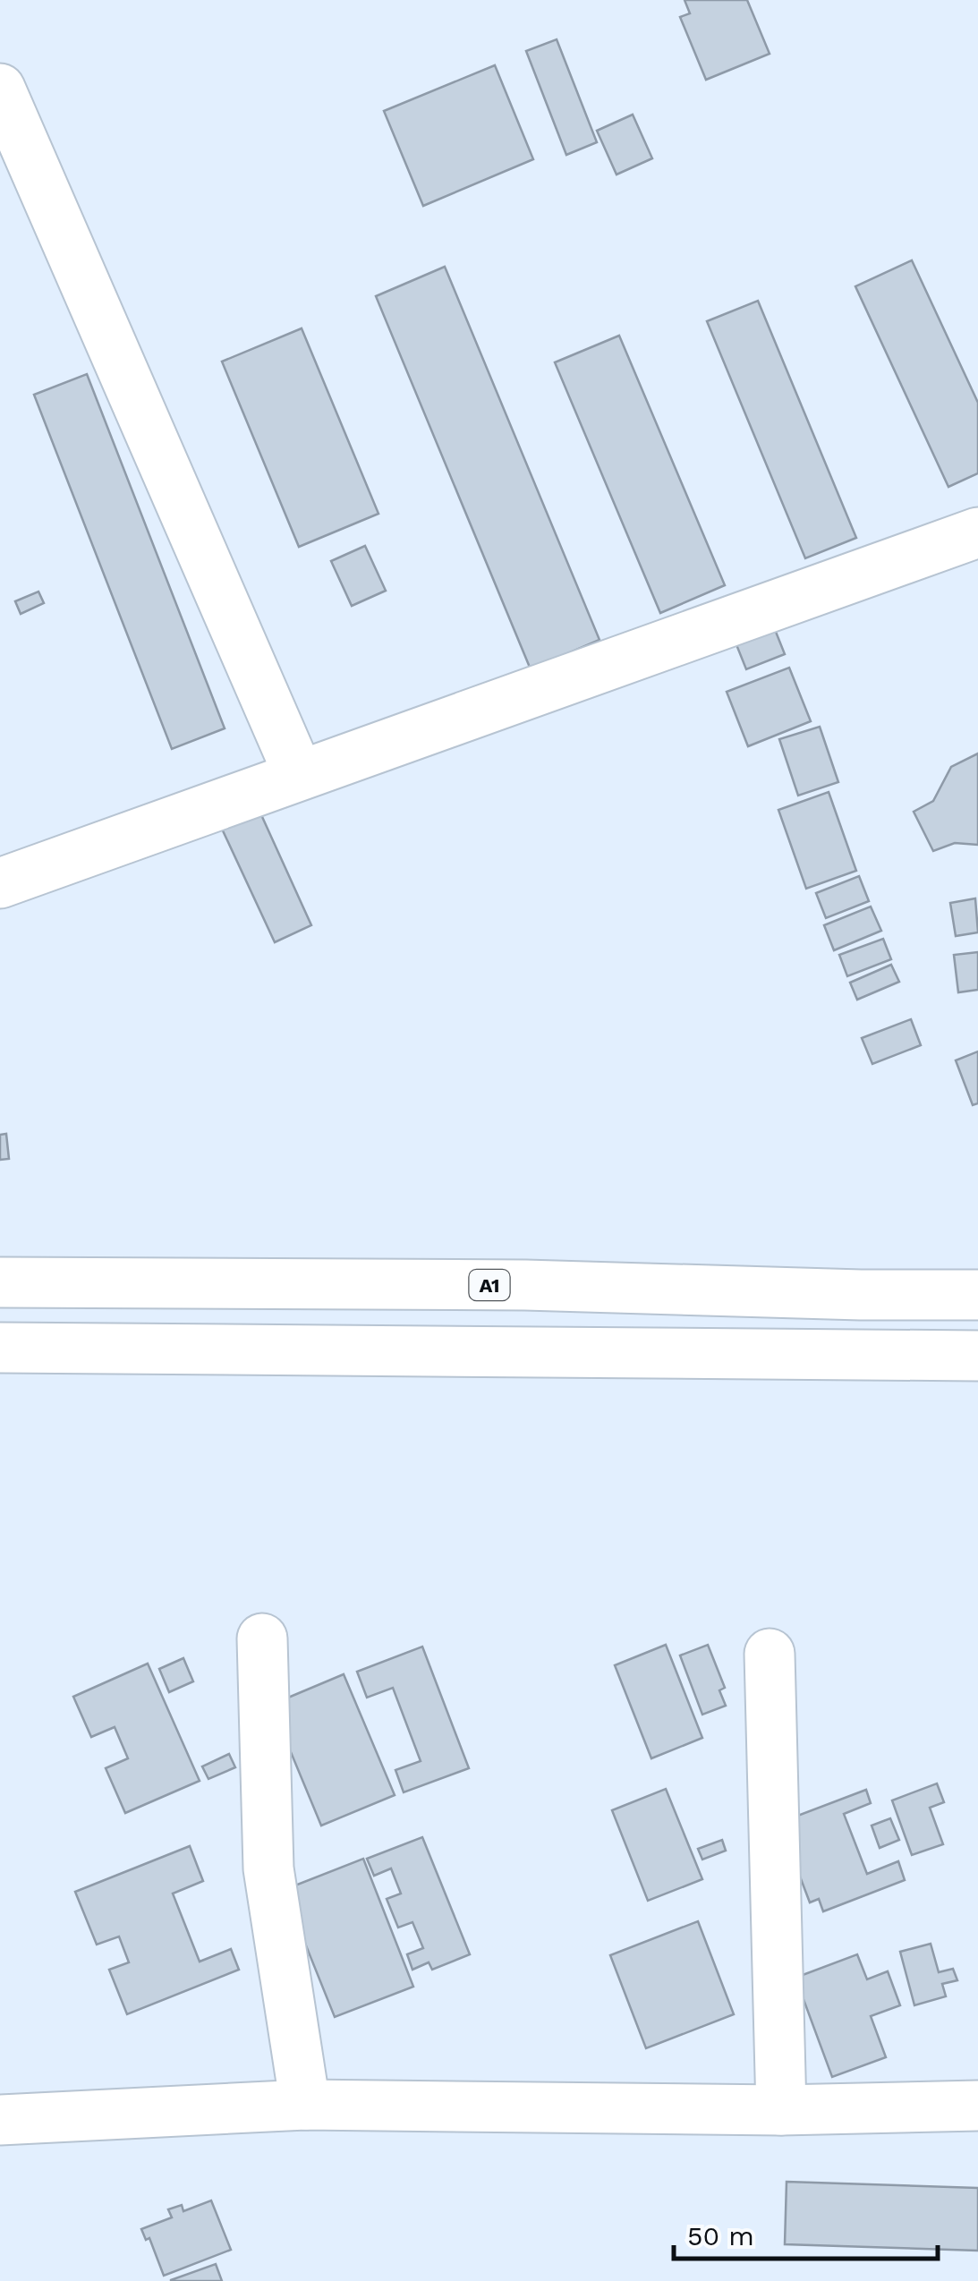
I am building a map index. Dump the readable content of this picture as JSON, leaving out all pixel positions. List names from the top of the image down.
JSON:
{
  "streets": {
    "main road": ["A1"]
  },
  "scale_bar": "50 m"
}
